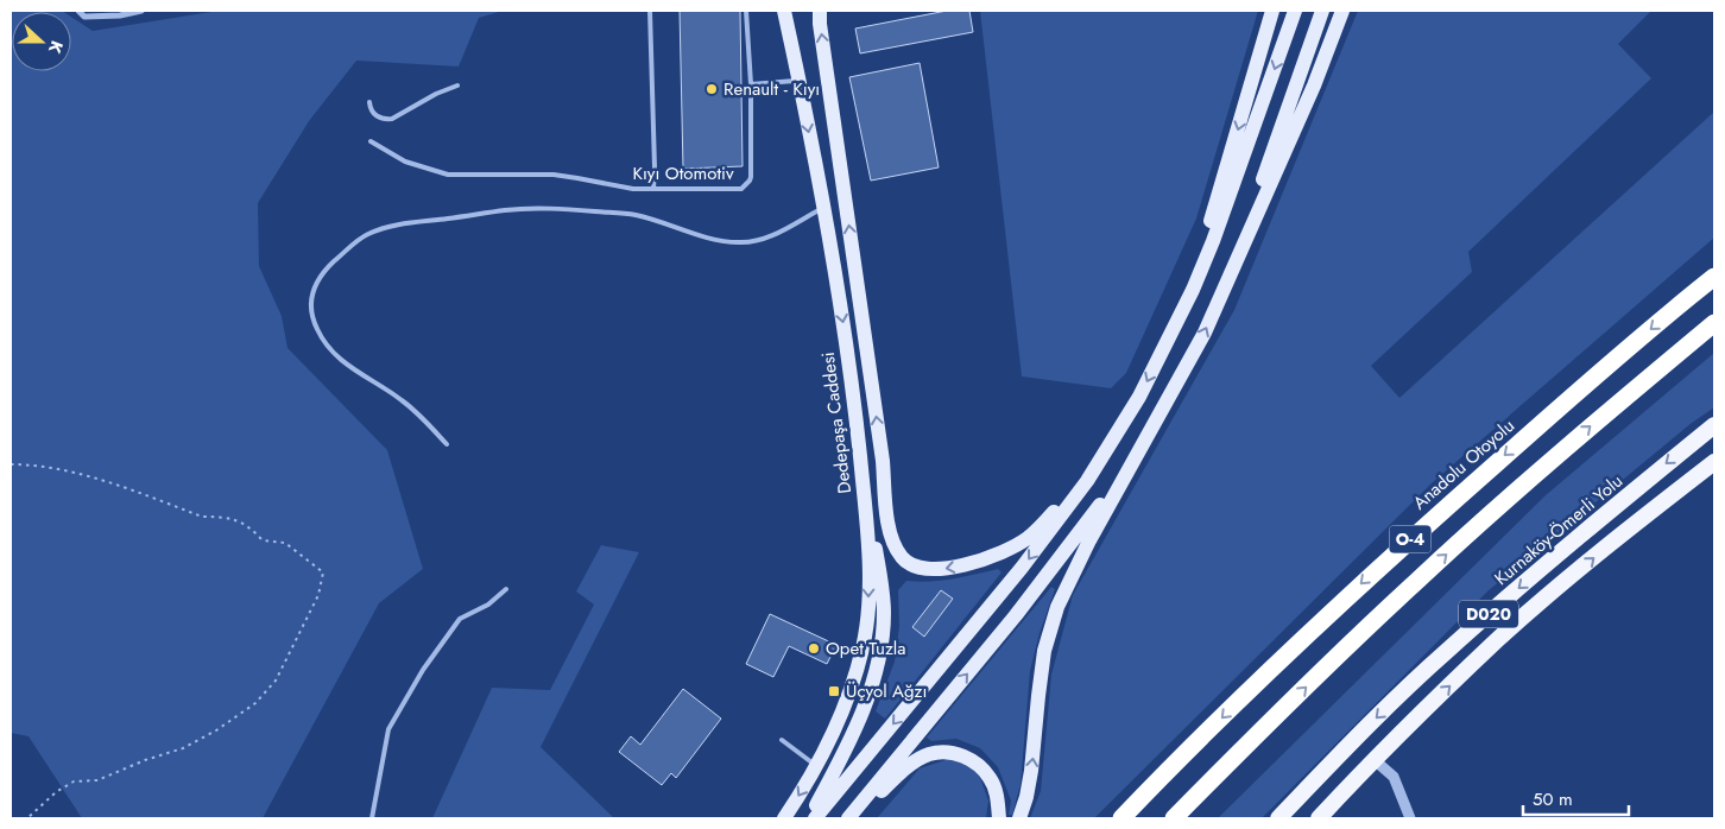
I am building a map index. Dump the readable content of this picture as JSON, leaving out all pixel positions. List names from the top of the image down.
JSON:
{
  "streets": {
    "highway": [
      "Anadolu Otoyolu",
      "Kurnaköy-Ömerli Yolu",
      "O-4",
      "D020"
    ],
    "main road": ["Dedepaşa Caddesi"],
    "lane": ["Kıyı Otomotiv"]
  },
  "places": {
    "other": ["Renault - Kıyı", "Opet Tuzla"],
    "transit": ["Üçyol Ağzı"]
  },
  "scale_bar": "50 m",
  "north": "right"
}
